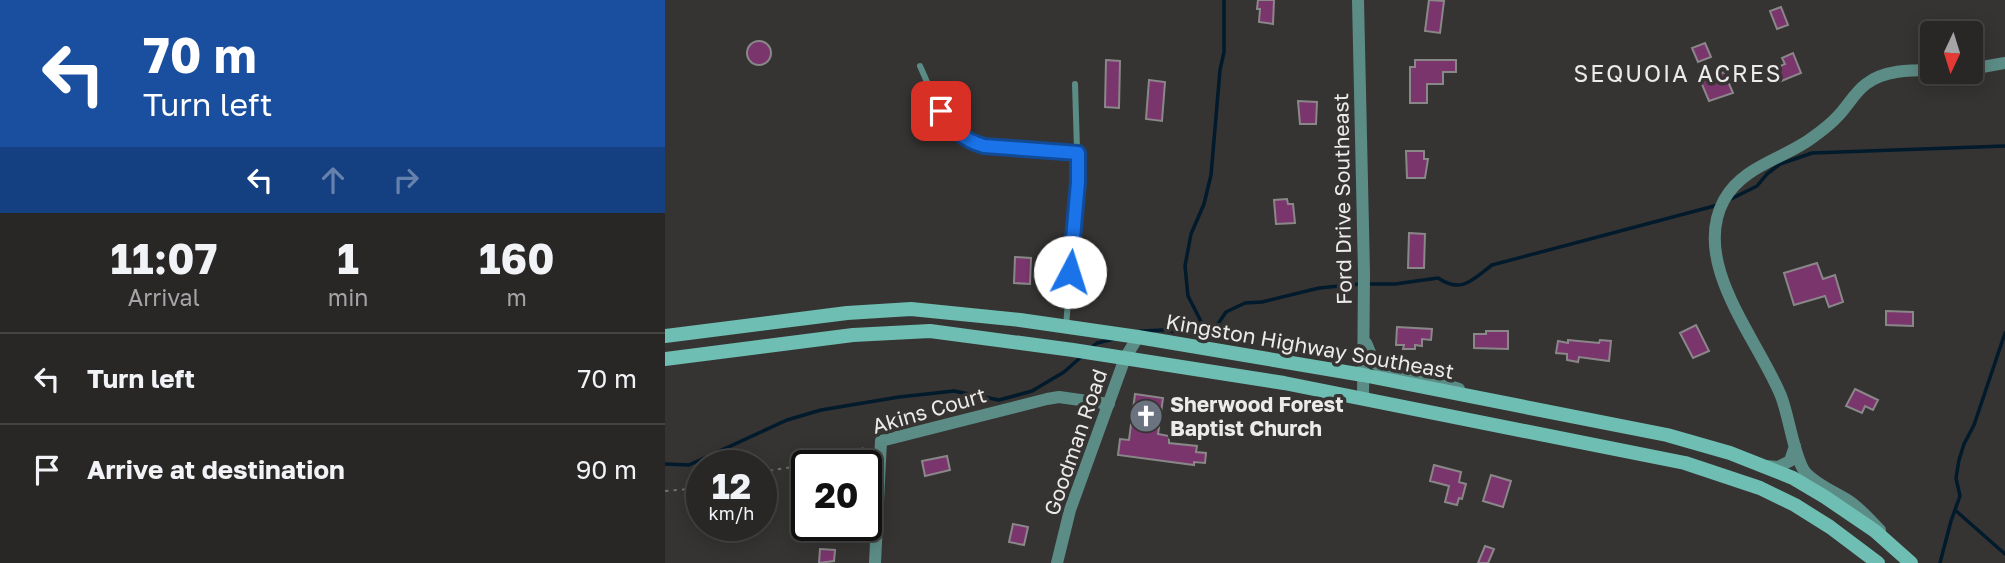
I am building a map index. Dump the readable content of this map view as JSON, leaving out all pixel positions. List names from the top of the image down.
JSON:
{
  "streets": {
    "main road": ["Kingston Highway Southeast"],
    "street": ["Ford Drive Southeast", "Akins Court", "Goodman Road"]
  },
  "crossings": [
    ["Ford Drive Southeast", "Kingston Highway Southeast"],
    ["Kingston Highway Southeast", "Goodman Road"],
    ["Akins Court", "Goodman Road"]
  ],
  "districts": ["SEQUOIA ACRES"],
  "places": {
    "church": ["Sherwood Forest Baptist Church"]
  },
  "north": "bottom",
  "page": {
    "turn": ["70 m", "Turn left"],
    "eta": [
      "11:07",
      "Arrival",
      "1",
      "min",
      "160",
      "m"
    ],
    "list": [
      {
        "name": "Turn left",
        "value": "70 m"
      },
      {
        "name": "Arrive at destination",
        "value": "90 m"
      }
    ],
    "speed": "12 km/h",
    "limit": "20"
  }
}
